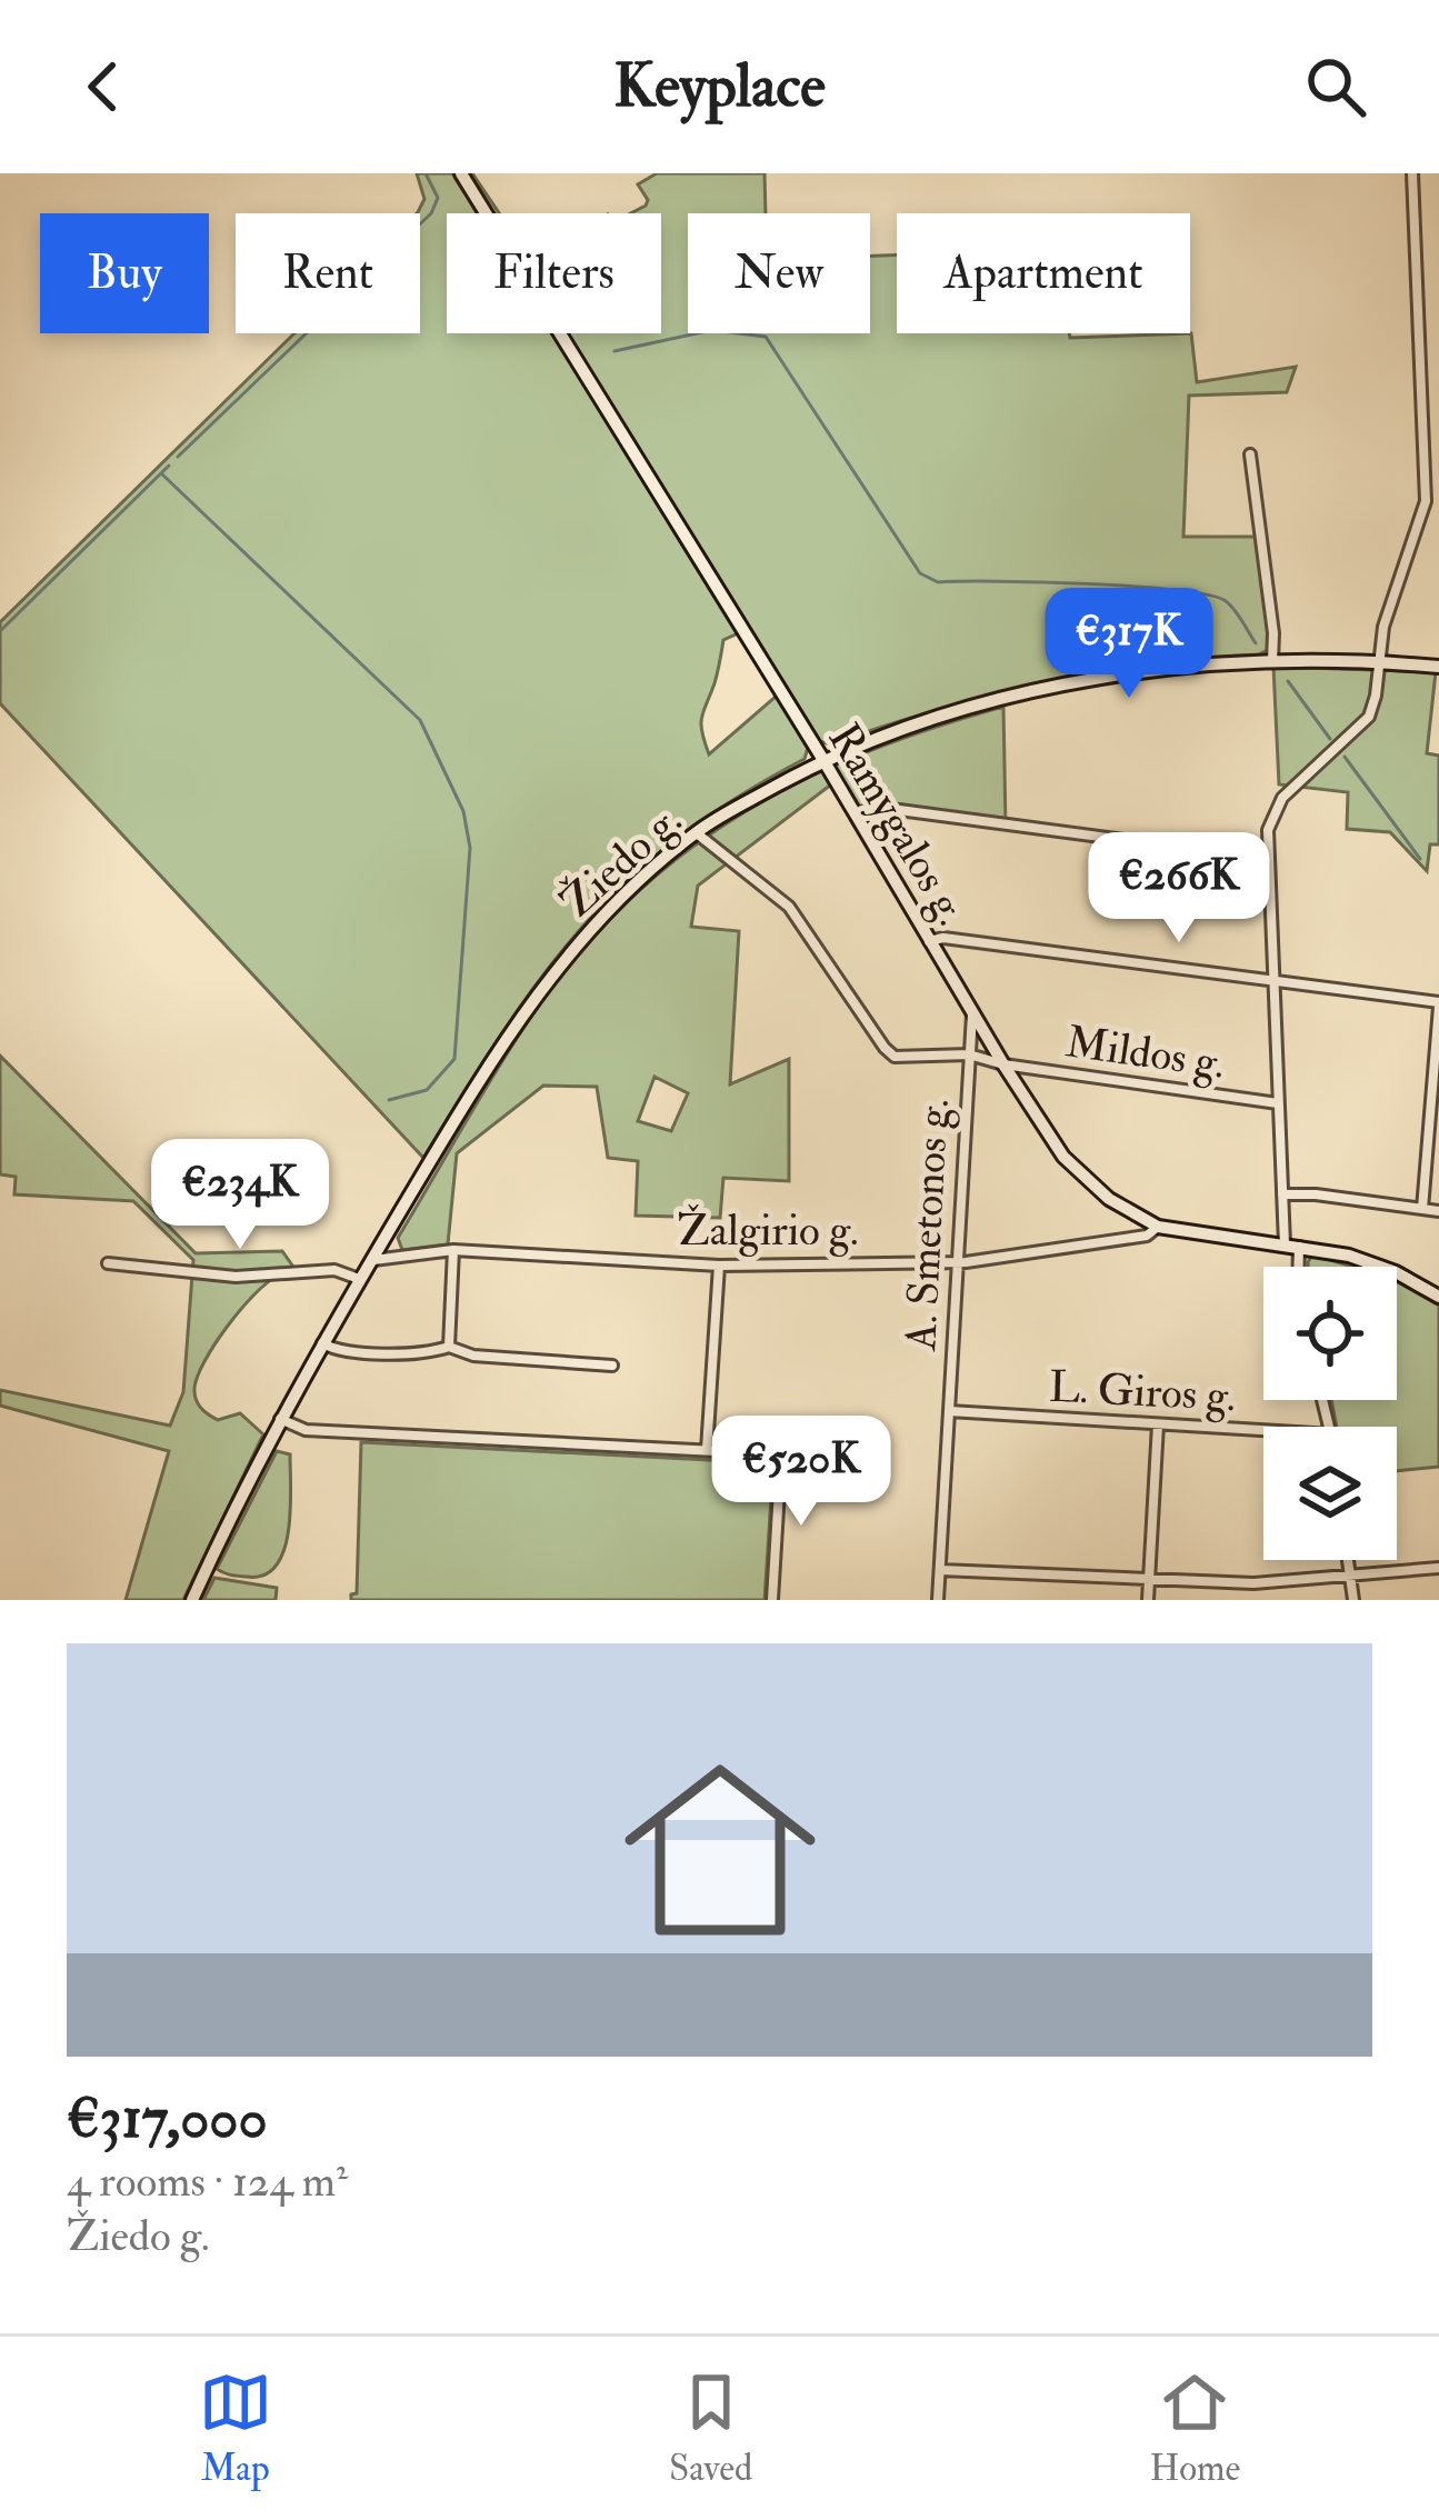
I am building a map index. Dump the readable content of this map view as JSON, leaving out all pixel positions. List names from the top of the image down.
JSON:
{
  "streets": {
    "street": [
      "Ramygalos g.",
      "Žiedo g.",
      "Mildos g.",
      "A. Smetonos g.",
      "Žalgirio g.",
      "L. Giros g."
    ]
  },
  "crossings": [
    ["Ramygalos g.", "Žiedo g."],
    ["Ramygalos g.", "Mildos g."],
    ["Ramygalos g.", "A. Smetonos g."],
    ["Ramygalos g.", "Žalgirio g."],
    ["Žiedo g.", "Mildos g."],
    ["Žiedo g.", "Žalgirio g."],
    ["Mildos g.", "A. Smetonos g."],
    ["A. Smetonos g.", "Žalgirio g."],
    ["A. Smetonos g.", "L. Giros g."]
  ],
  "page": {
    "header": "Keyplace",
    "chip": [
      "Buy",
      "Rent",
      "Filters",
      "New",
      "Apartment"
    ],
    "price": [
      "€317K",
      "€266K",
      "€234K",
      "€520K"
    ],
    "list": [
      {
        "name": "€317,000",
        "note": "4 rooms · 124 m² · Žiedo g."
      }
    ],
    "tabs": ["Map", "Saved", "Home"]
  }
}
